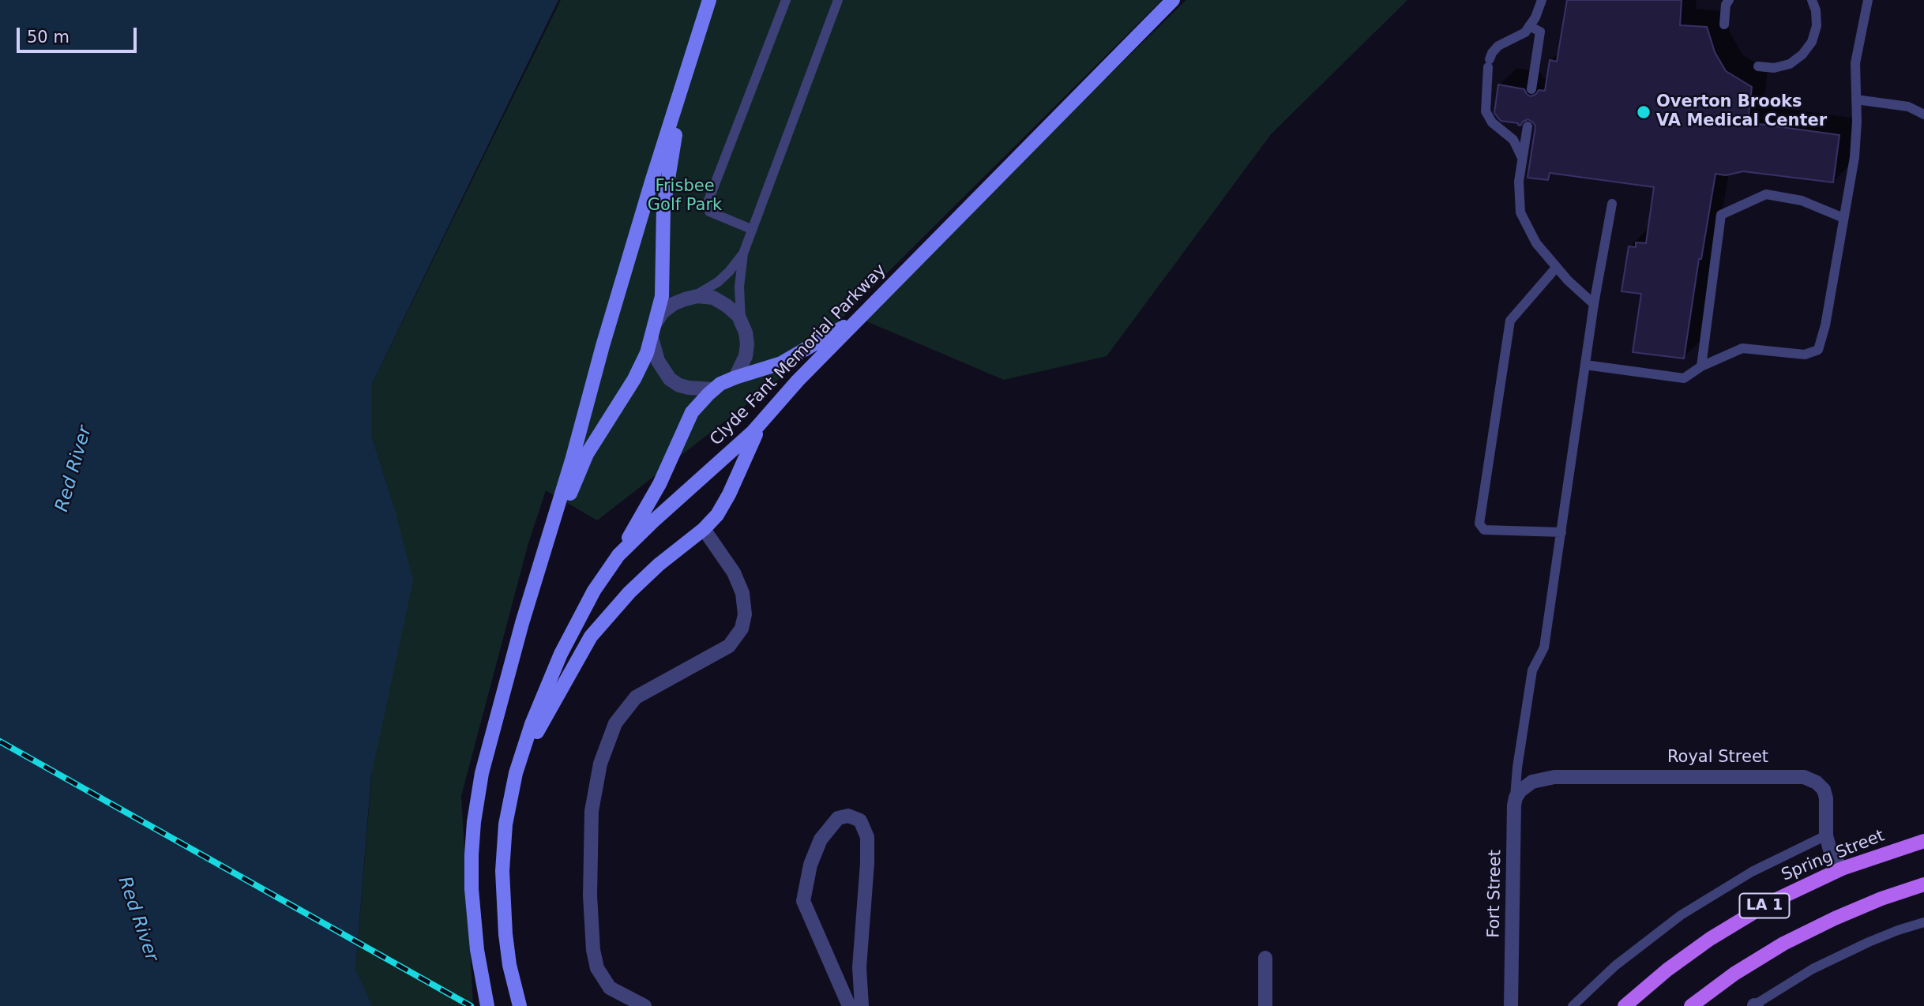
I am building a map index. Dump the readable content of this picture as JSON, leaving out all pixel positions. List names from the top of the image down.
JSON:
{
  "streets": {
    "main road": ["Clyde Fant Memorial Parkway", "Spring Street", "LA 1"],
    "street": ["Royal Street", "Fort Street"]
  },
  "crossings": [
    ["Royal Street", "Spring Street"],
    ["Royal Street", "Fort Street"]
  ],
  "water": ["Red River"],
  "parks": ["Frisbee Golf Park"],
  "places": ["Overton Brooks VA Medical Center"],
  "scale_bar": "50 m"
}
